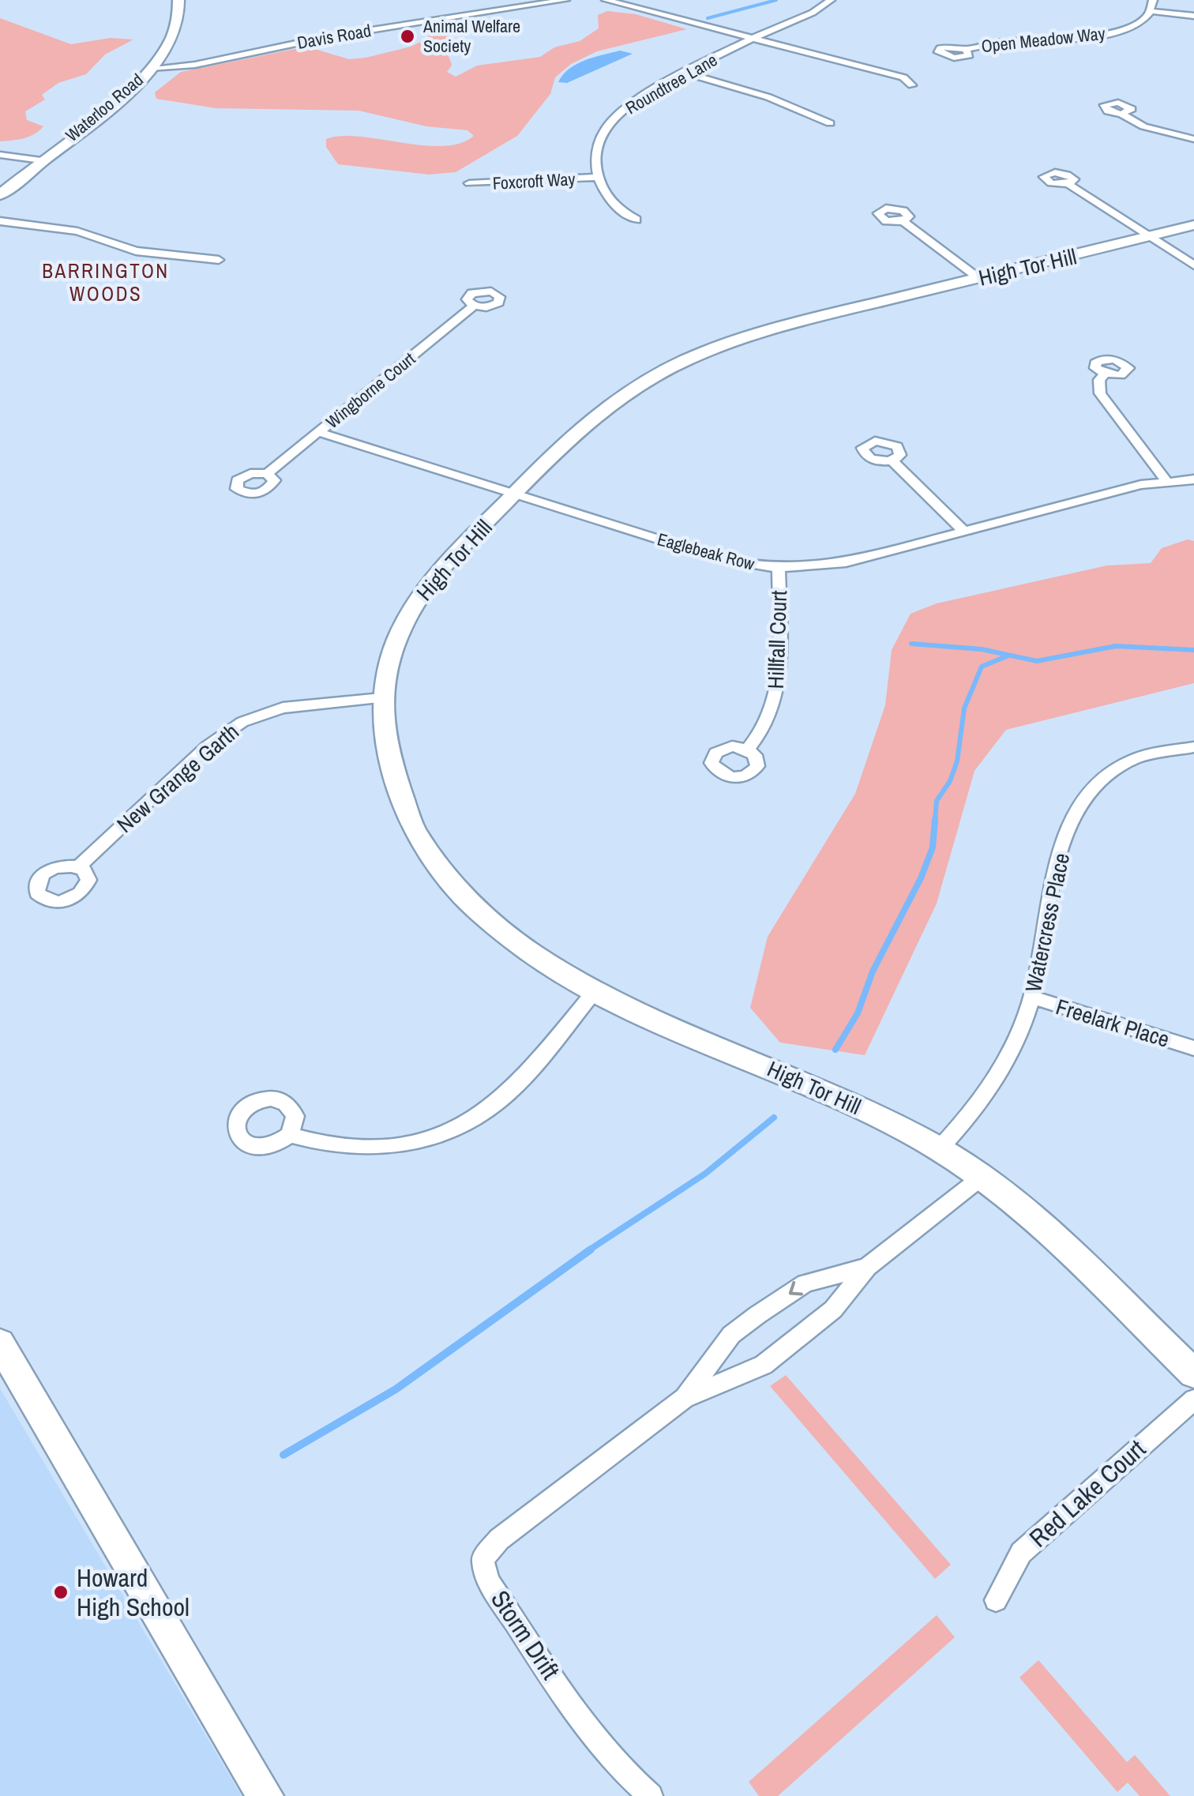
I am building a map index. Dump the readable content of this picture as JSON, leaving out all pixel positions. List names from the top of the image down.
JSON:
{
  "streets": {
    "street": [
      "Davis Road",
      "Open Meadow Way",
      "Roundtree Lane",
      "Waterloo Road",
      "Foxcroft Way",
      "High Tor Hill",
      "Wingborne Court",
      "Eaglebeak Row",
      "Hillfall Court",
      "New Grange Garth",
      "Watercress Place",
      "Freelark Place",
      "Red Lake Court",
      "Storm Drift"
    ]
  },
  "crossings": [
    ["Davis Road", "Waterloo Road"],
    ["Roundtree Lane", "Foxcroft Way"],
    ["High Tor Hill", "Eaglebeak Row"],
    ["High Tor Hill", "New Grange Garth"],
    ["High Tor Hill", "Watercress Place"],
    ["High Tor Hill", "Storm Drift"],
    ["Wingborne Court", "Eaglebeak Row"],
    ["Eaglebeak Row", "Hillfall Court"],
    ["Watercress Place", "Freelark Place"]
  ],
  "districts": ["BARRINGTON WOODS"],
  "places": ["Animal Welfare Society", "Howard High School"]
}
